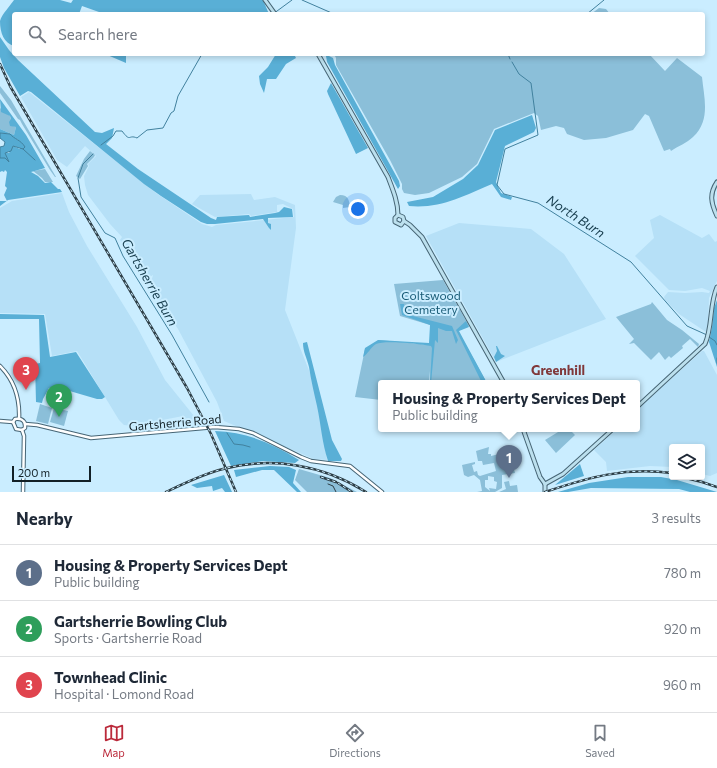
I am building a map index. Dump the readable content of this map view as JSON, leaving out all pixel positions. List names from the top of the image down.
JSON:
{
  "streets": {
    "street": ["Gartsherrie Road"]
  },
  "districts": ["Greenhill"],
  "water": ["North Burn", "Gartsherrie Burn"],
  "parks": ["Coltswood Cemetery"],
  "scale_bar": "200 m",
  "page": {
    "search": "Search here",
    "pins": ["3", "2", "1"],
    "popup": ["Housing & Property Services Dept", "Public building"],
    "scale": "200 m",
    "heading": ["Nearby", "3 results"],
    "list": [
      {
        "mark": "1",
        "name": "Housing & Property Services Dept",
        "note": "Public building",
        "value": "780 m"
      },
      {
        "mark": "2",
        "name": "Gartsherrie Bowling Club",
        "note": "Sports · Gartsherrie Road",
        "value": "920 m"
      },
      {
        "mark": "3",
        "name": "Townhead Clinic",
        "note": "Hospital · Lomond Road",
        "value": "960 m"
      }
    ],
    "nav": ["Map", "Directions", "Saved"]
  }
}
